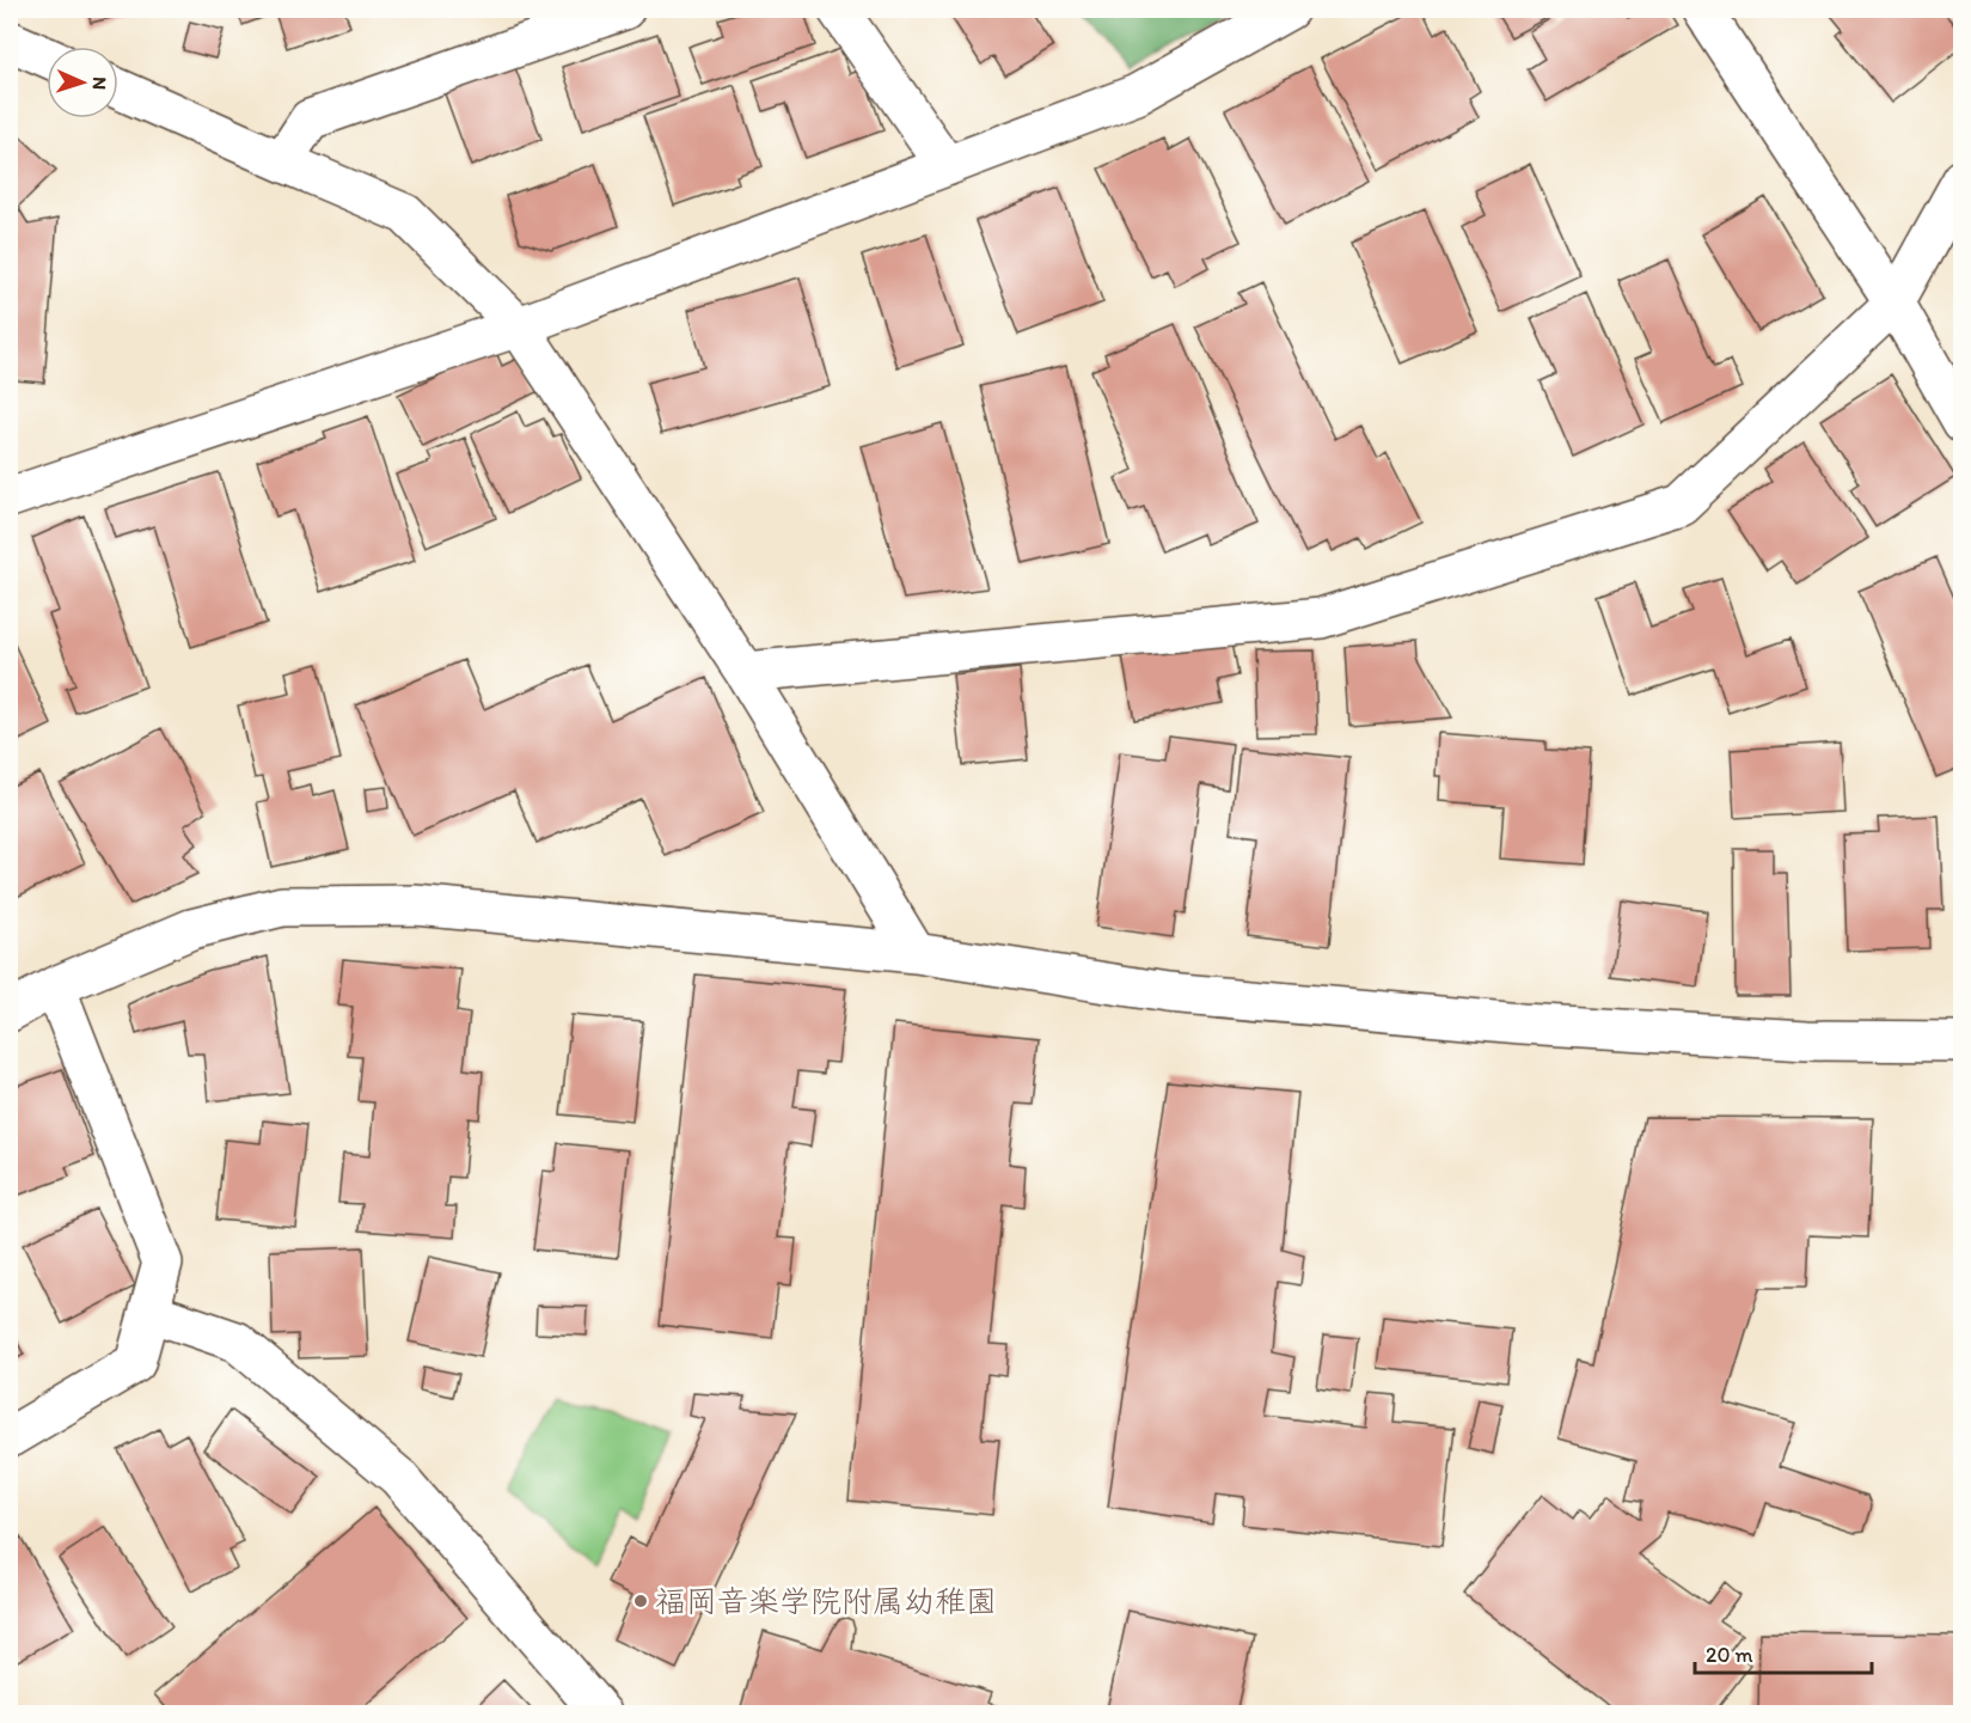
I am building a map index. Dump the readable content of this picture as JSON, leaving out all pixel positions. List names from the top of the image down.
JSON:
{
  "places": ["福岡音楽学院附属幼稚園"],
  "scale_bar": "20 m",
  "north": "right"
}
